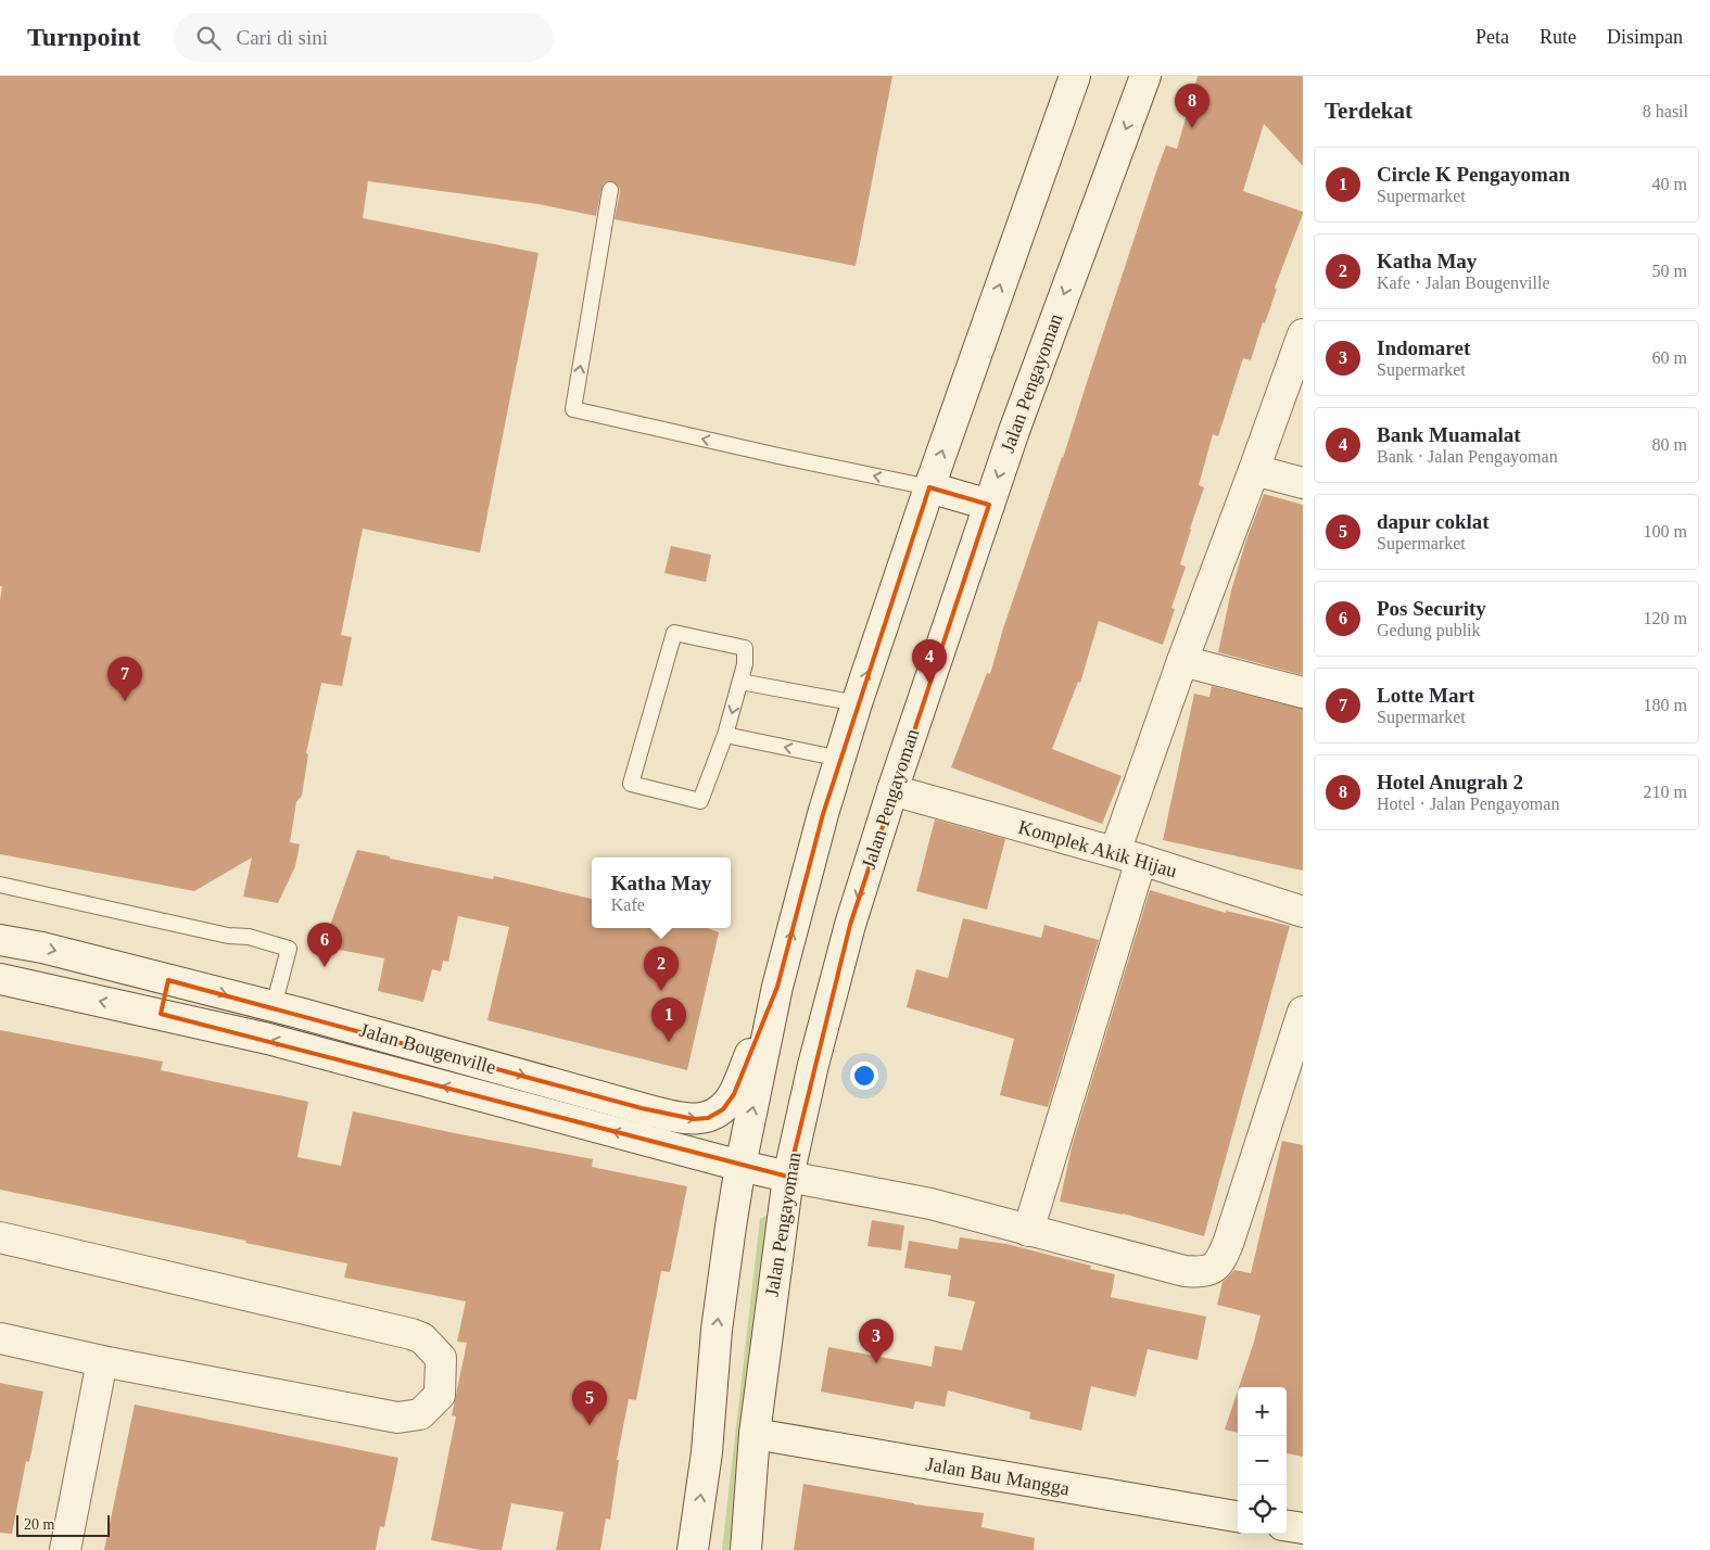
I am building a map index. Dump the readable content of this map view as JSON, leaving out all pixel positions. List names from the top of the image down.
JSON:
{
  "streets": {
    "street": [
      "Jalan Pengayoman",
      "Komplek Akik Hijau",
      "Jalan Bougenville",
      "Jalan Bau Mangga"
    ]
  },
  "crossings": [
    ["Jalan Pengayoman", "Komplek Akik Hijau"],
    ["Jalan Pengayoman", "Jalan Bougenville"],
    ["Jalan Pengayoman", "Jalan Bau Mangga"]
  ],
  "scale_bar": "20 m",
  "page": {
    "header": "Turnpoint",
    "search": "Cari di sini",
    "nav": ["Peta", "Rute", "Disimpan"],
    "heading": ["Terdekat", "8 hasil"],
    "pins": [
      "8",
      "4",
      "7",
      "6",
      "2",
      "1",
      "3",
      "5"
    ],
    "list": [
      {
        "mark": "1",
        "name": "Circle K Pengayoman",
        "note": "Supermarket",
        "value": "40 m"
      },
      {
        "mark": "2",
        "name": "Katha May",
        "note": "Kafe · Jalan Bougenville",
        "value": "50 m"
      },
      {
        "mark": "3",
        "name": "Indomaret",
        "note": "Supermarket",
        "value": "60 m"
      },
      {
        "mark": "4",
        "name": "Bank Muamalat",
        "note": "Bank · Jalan Pengayoman",
        "value": "80 m"
      },
      {
        "mark": "5",
        "name": "dapur coklat",
        "note": "Supermarket",
        "value": "100 m"
      },
      {
        "mark": "6",
        "name": "Pos Security",
        "note": "Gedung publik",
        "value": "120 m"
      },
      {
        "mark": "7",
        "name": "Lotte Mart",
        "note": "Supermarket",
        "value": "180 m"
      },
      {
        "mark": "8",
        "name": "Hotel Anugrah 2",
        "note": "Hotel · Jalan Pengayoman",
        "value": "210 m"
      }
    ],
    "popup": ["Katha May", "Kafe"],
    "map_buttons": ["+", "−"],
    "scale": "20 m"
  }
}
